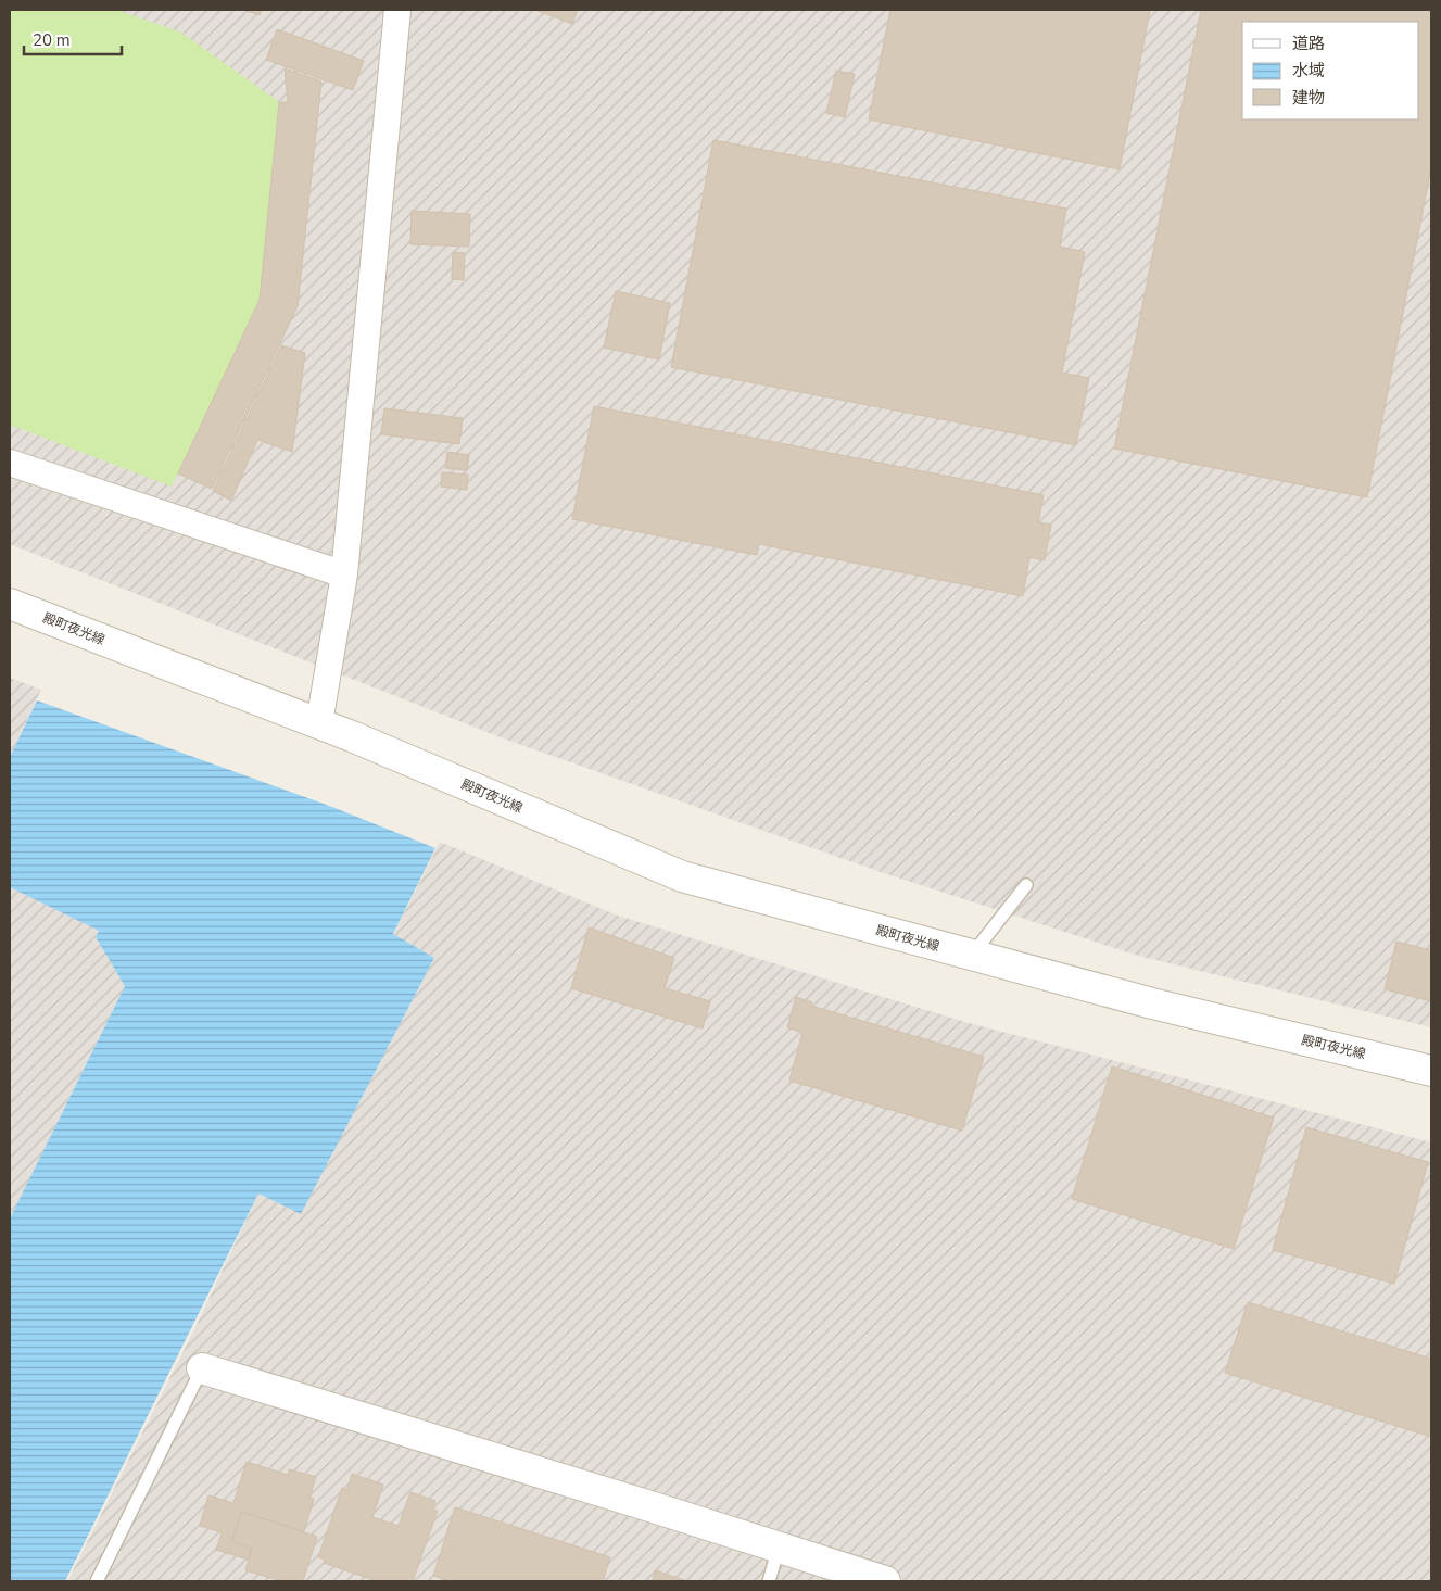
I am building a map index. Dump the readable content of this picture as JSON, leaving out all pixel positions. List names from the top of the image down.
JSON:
{
  "streets": {
    "street": ["殿町夜光線"]
  },
  "legend": ["道路", "水域", "建物"],
  "scale_bar": "20 m"
}
